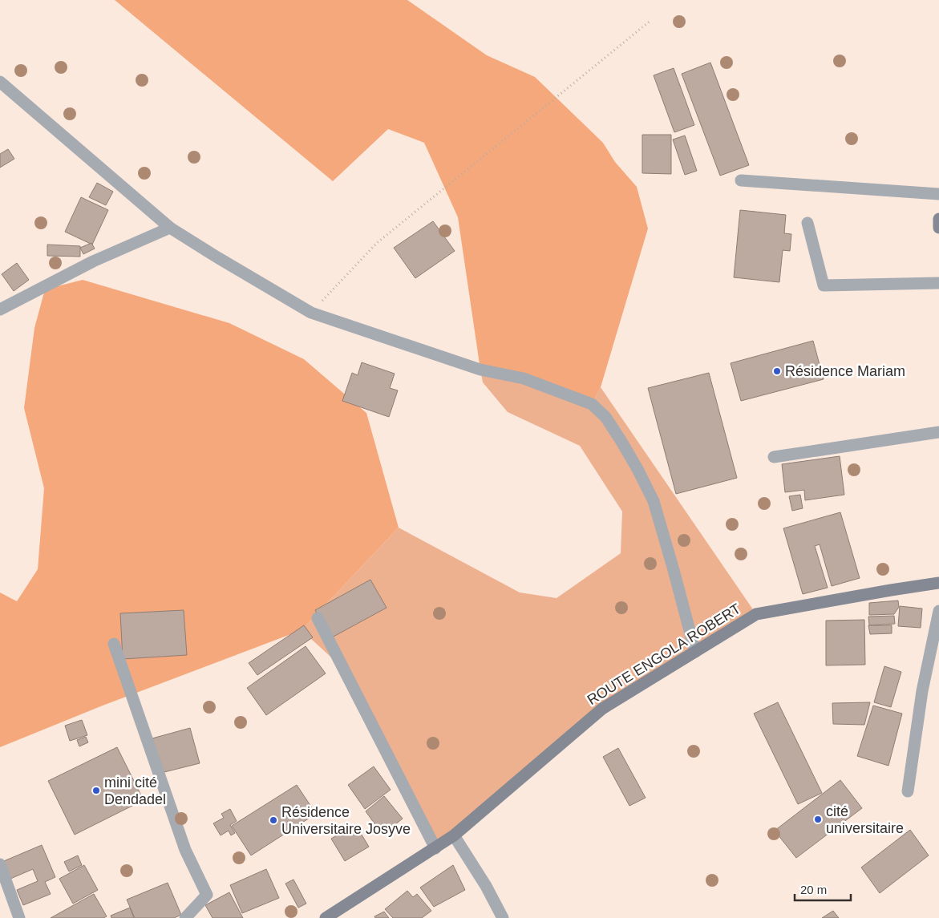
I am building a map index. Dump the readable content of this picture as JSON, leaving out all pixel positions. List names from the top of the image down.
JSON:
{
  "streets": {
    "street": ["ROUTE ENGOLA ROBERT"]
  },
  "places": [
    "Résidence Mariam",
    "mini cité Dendadel",
    "cité universitaire",
    "Résidence Universitaire Josyve"
  ],
  "scale_bar": "20 m"
}
